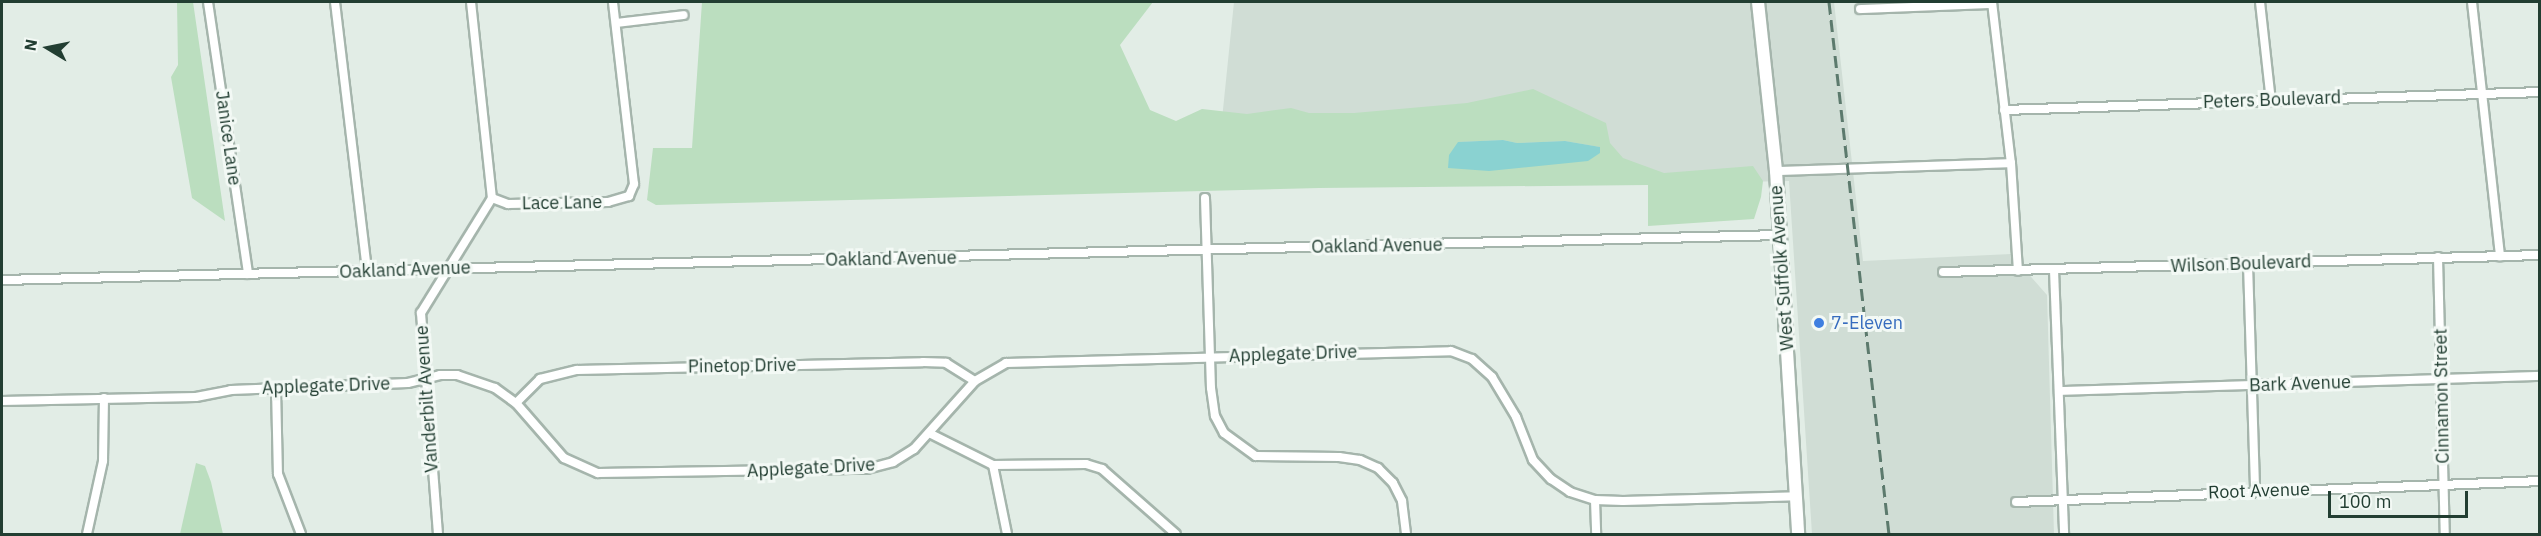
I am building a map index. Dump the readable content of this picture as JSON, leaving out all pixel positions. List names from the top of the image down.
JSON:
{
  "streets": {
    "main road": ["West Suffolk Avenue"],
    "street": [
      "Peters Boulevard",
      "Janice Lane",
      "Lace Lane",
      "Oakland Avenue",
      "Wilson Boulevard",
      "Applegate Drive",
      "Pinetop Drive",
      "Bark Avenue",
      "Cinnamon Street",
      "Vanderbilt Avenue",
      "Root Avenue"
    ]
  },
  "crossings": [
    ["Janice Lane", "Oakland Avenue"],
    ["Oakland Avenue", "West Suffolk Avenue"],
    ["Oakland Avenue", "Vanderbilt Avenue"],
    ["Wilson Boulevard", "Cinnamon Street"],
    ["West Suffolk Avenue", "Applegate Drive"],
    ["Applegate Drive", "Pinetop Drive"],
    ["Applegate Drive", "Vanderbilt Avenue"],
    ["Bark Avenue", "Cinnamon Street"],
    ["Cinnamon Street", "Root Avenue"]
  ],
  "places": ["7-Eleven"],
  "scale_bar": "100 m",
  "north": "left"
}
